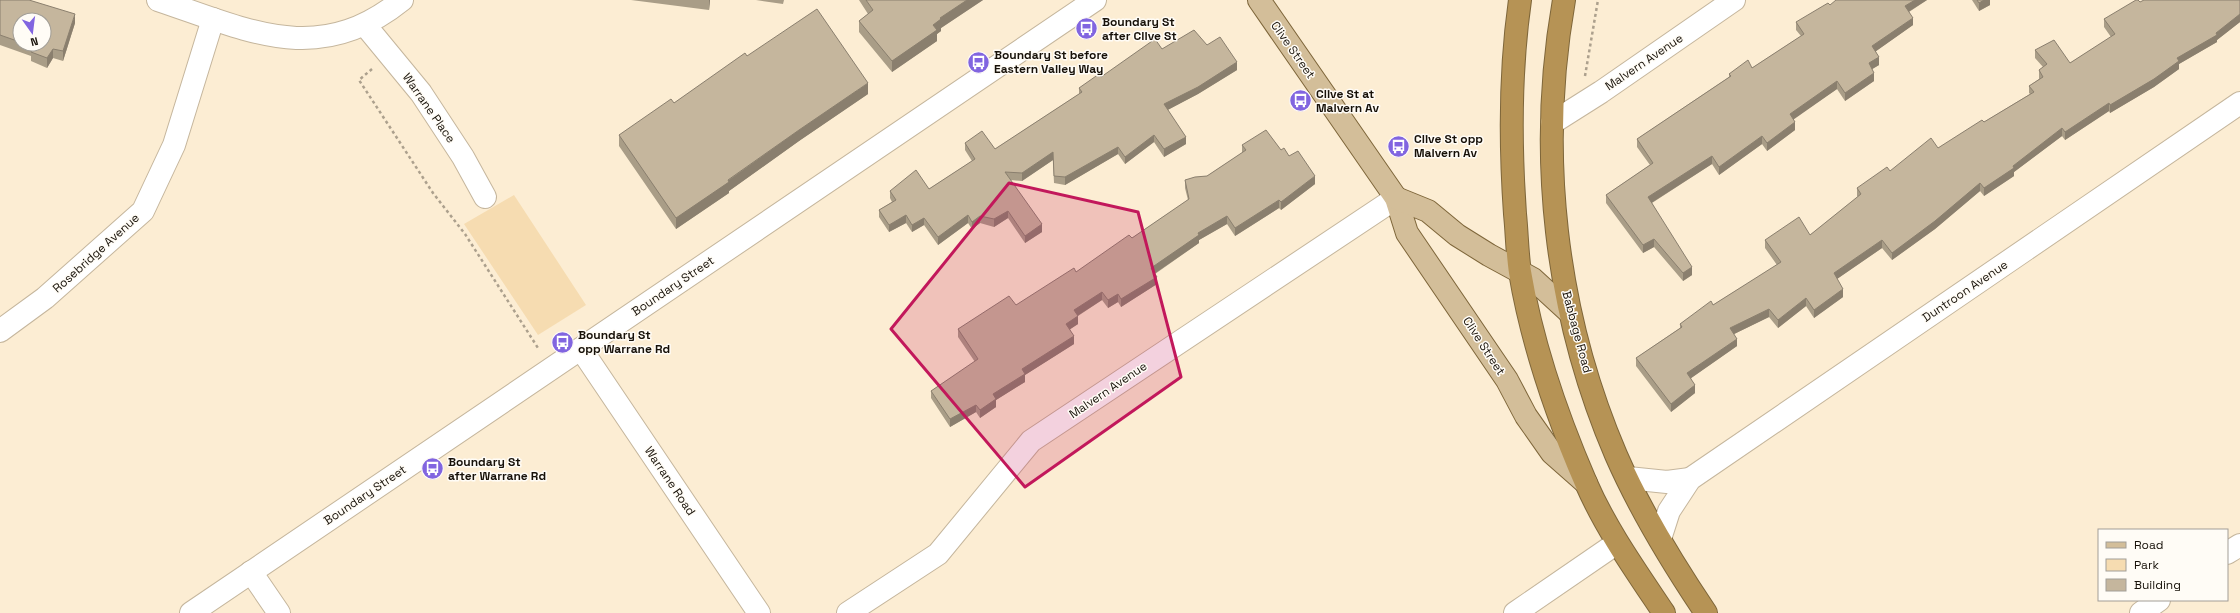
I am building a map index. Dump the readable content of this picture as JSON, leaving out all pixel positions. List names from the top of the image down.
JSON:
{
  "streets": {
    "highway": ["Babbage Road"],
    "main road": ["Clive Street"],
    "street": [
      "Malvern Avenue",
      "Warrane Place",
      "Rosebridge Avenue",
      "Boundary Street",
      "Duntroon Avenue",
      "Warrane Road"
    ]
  },
  "crossings": [
    ["Clive Street", "Malvern Avenue"],
    ["Malvern Avenue", "Babbage Road"],
    ["Boundary Street", "Warrane Road"],
    ["Duntroon Avenue", "Babbage Road"]
  ],
  "places": {
    "bus stop": [
      "Boundary St after Clive St",
      "Boundary St before Eastern Valley Way",
      "Clive St at Malvern Av",
      "Clive St opp Malvern Av",
      "Boundary St opp Warrane Rd",
      "Boundary St after Warrane Rd"
    ]
  },
  "legend": ["Road", "Park", "Building"],
  "north": "bottom"
}
